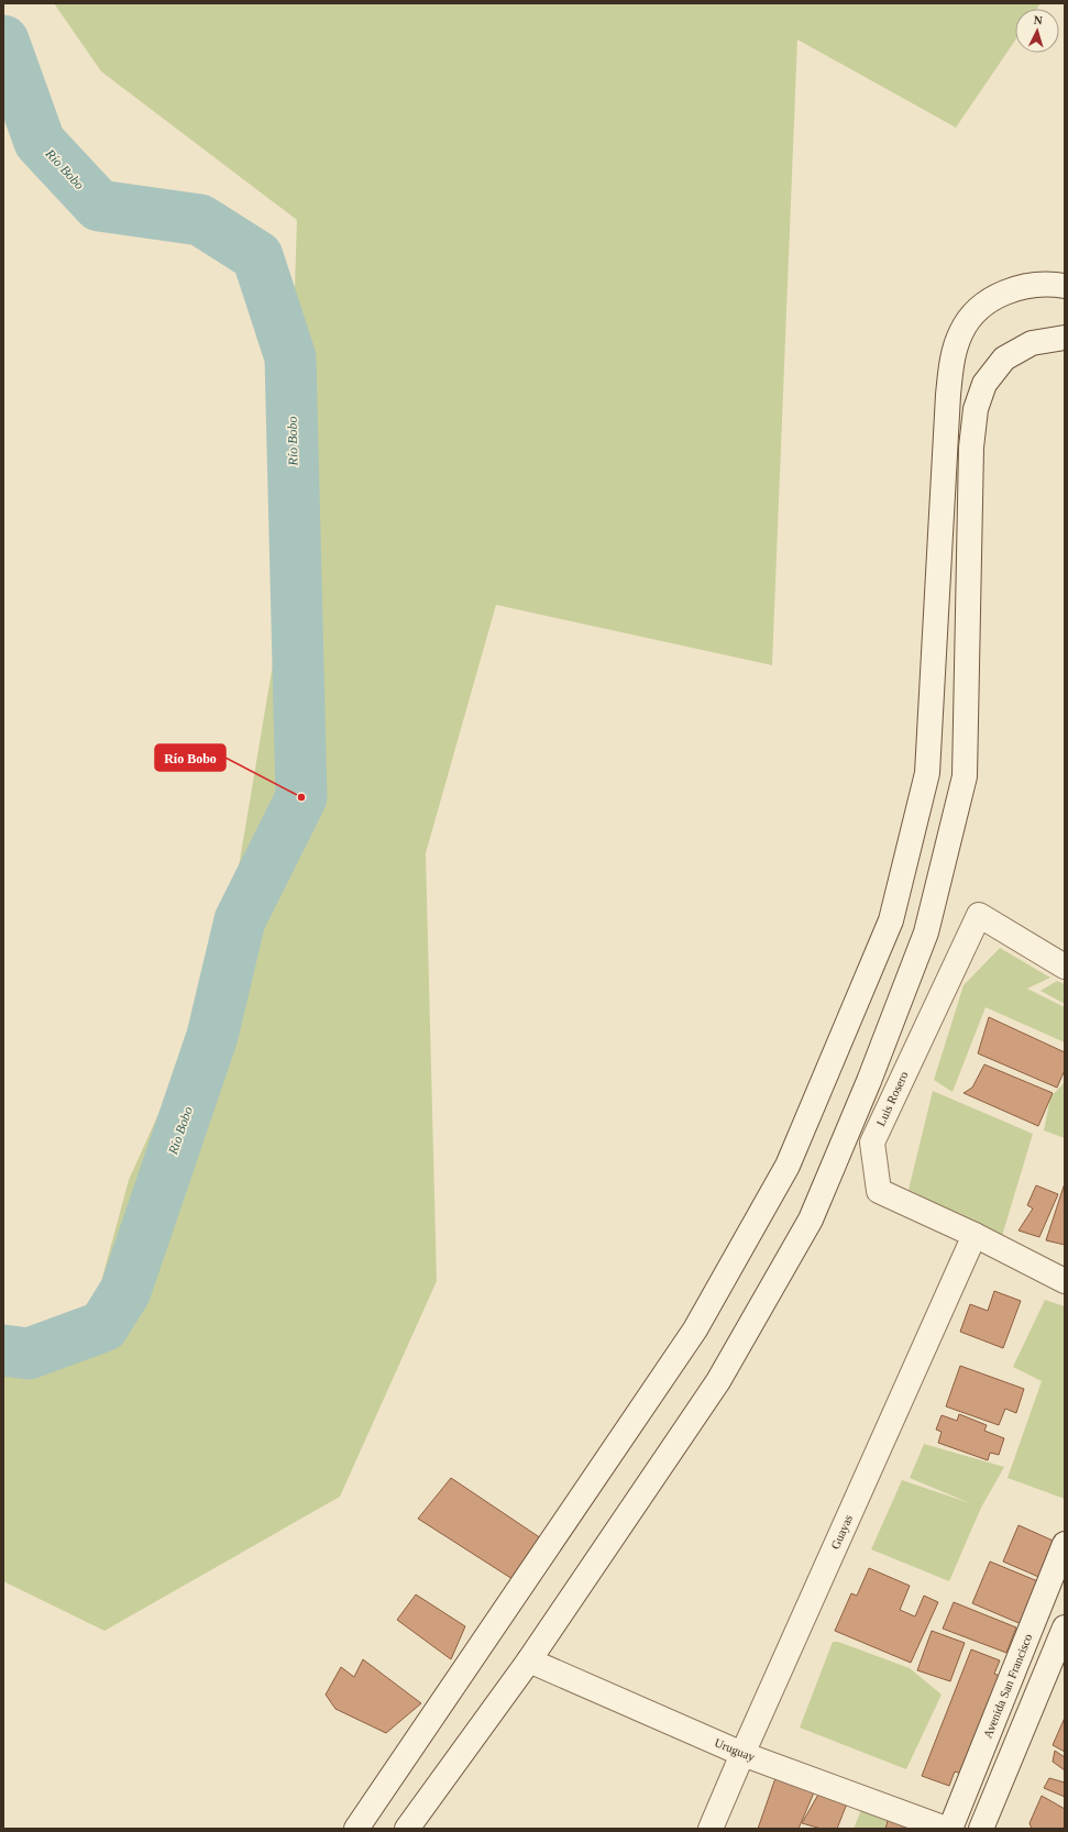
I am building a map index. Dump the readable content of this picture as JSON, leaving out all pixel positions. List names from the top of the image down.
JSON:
{
  "streets": {
    "main road": [
      "Luis Rosero",
      "Guayas",
      "Avenida San Francisco",
      "Uruguay"
    ]
  },
  "crossings": [
    ["Luis Rosero", "Guayas"],
    ["Guayas", "Uruguay"]
  ],
  "water": ["Río Bobo"],
  "places": ["Río Bobo"],
  "north": "top"
}
